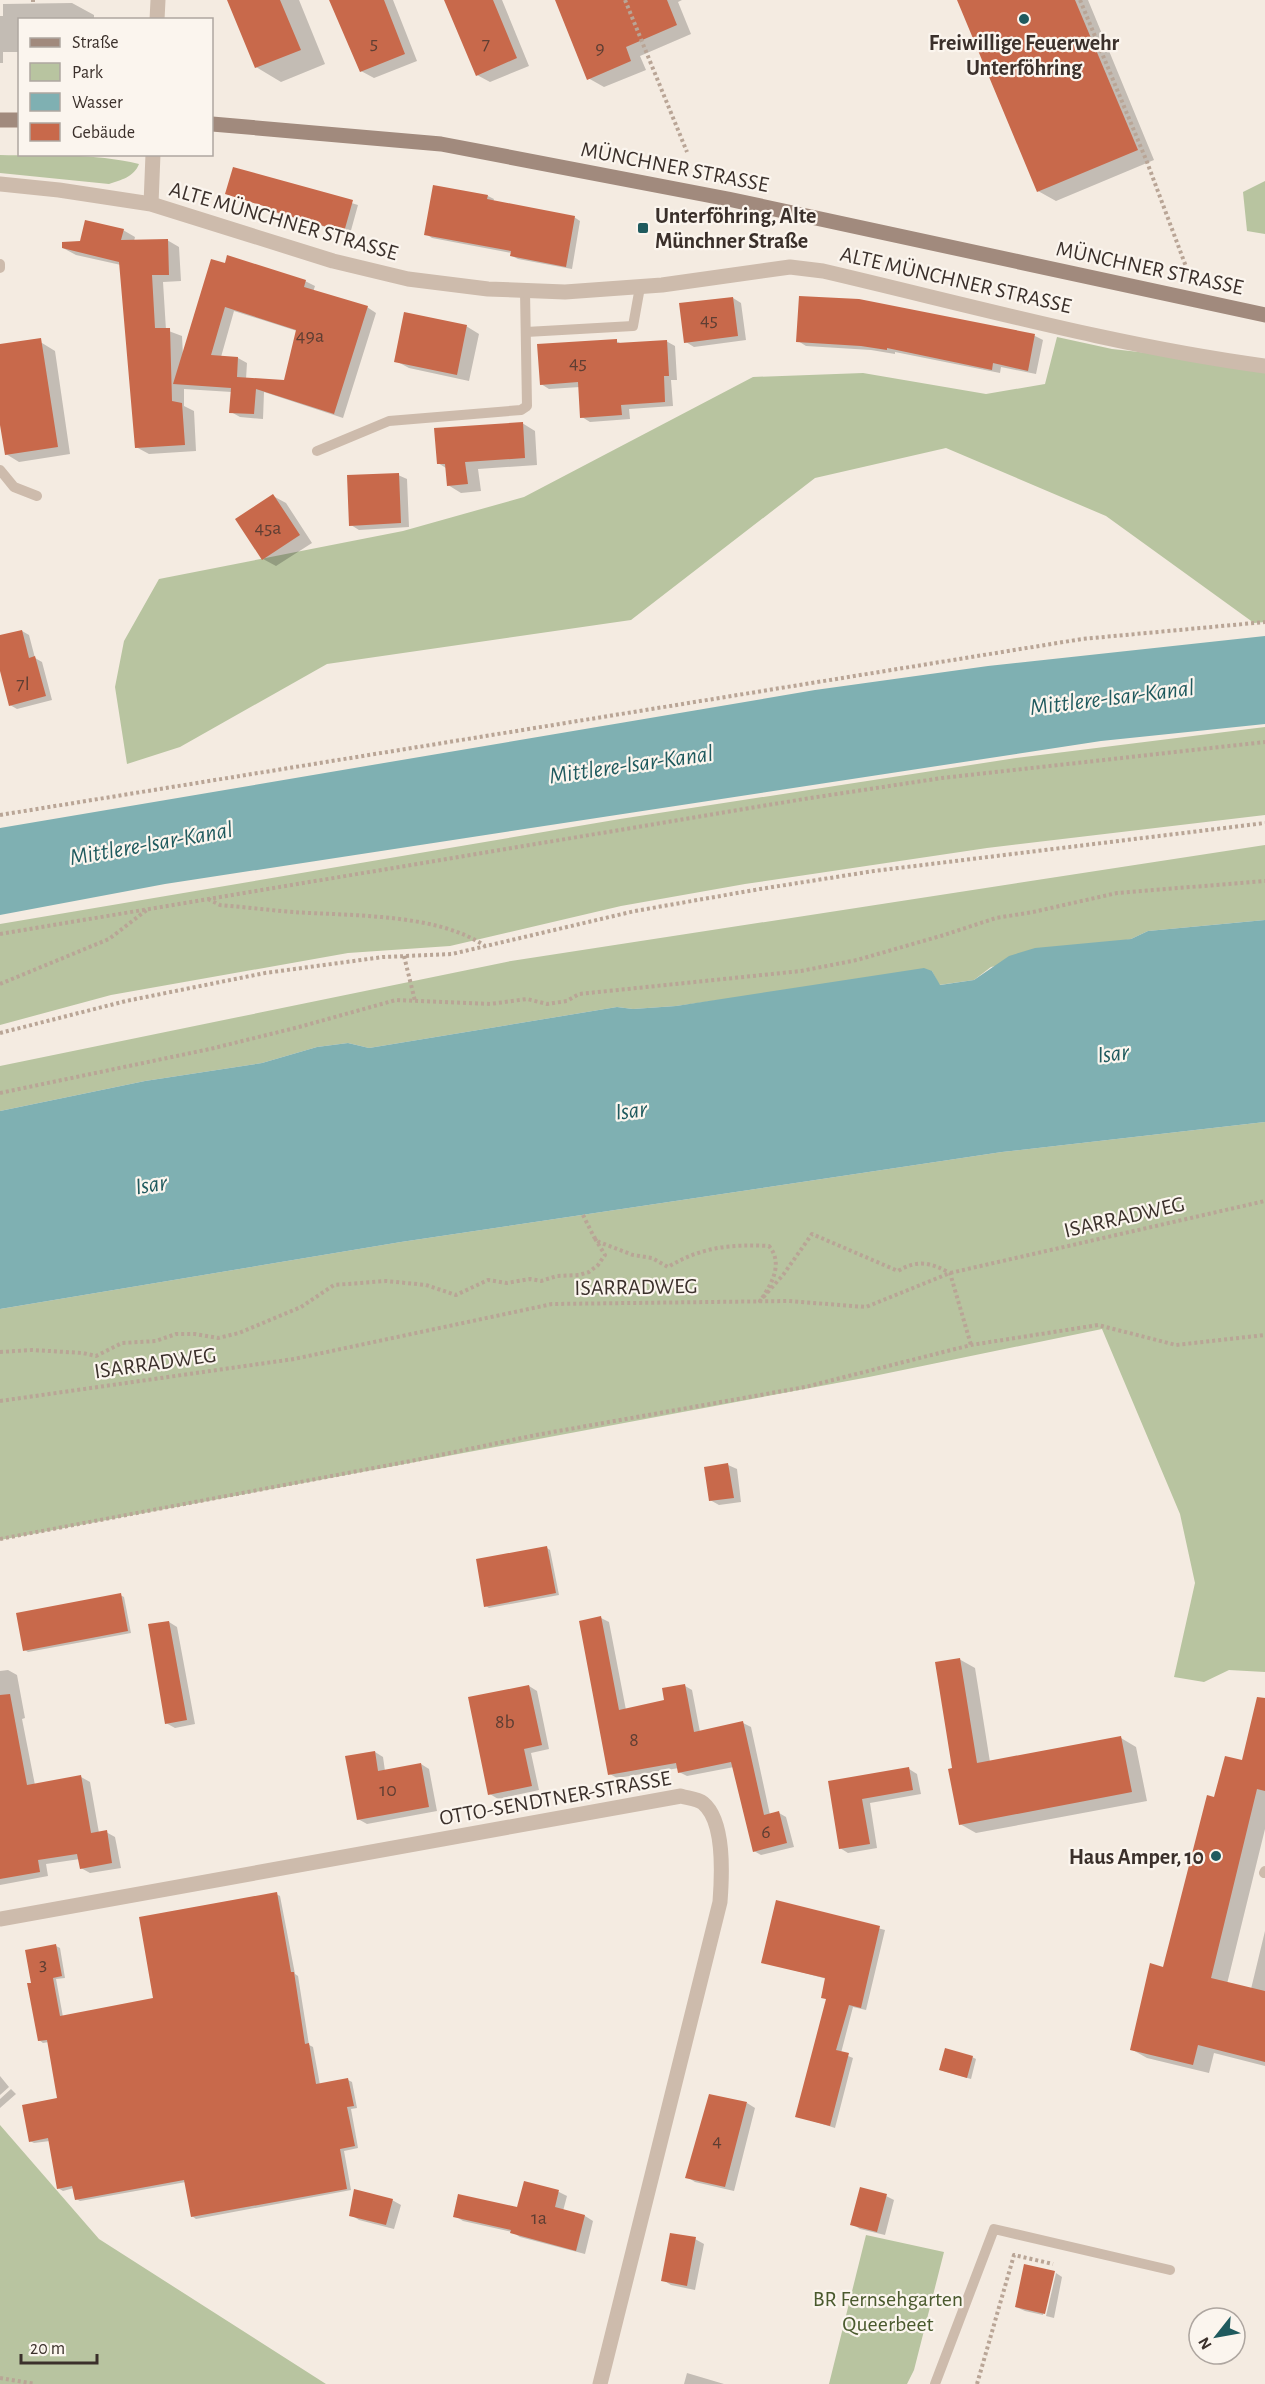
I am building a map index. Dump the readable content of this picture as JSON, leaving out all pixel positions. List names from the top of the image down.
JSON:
{
  "streets": {
    "main road": ["MÜNCHNER STRASSE"],
    "street": ["ALTE MÜNCHNER STRASSE", "OTTO-SENDTNER-STRASSE"],
    "path": ["ISARRADWEG"]
  },
  "water": ["Mittlere-Isar-Kanal", "Isar"],
  "parks": ["BR Fernsehgarten Queerbeet"],
  "places": {
    "other": ["Freiwillige Feuerwehr Unterföhring", "Haus Amper, 10"],
    "transit": ["Unterföhring, Alte Münchner Straße"]
  },
  "house_numbers": [
    "5",
    "7",
    "9",
    "45",
    "49a",
    "45",
    "45a",
    "7l",
    "8b",
    "8",
    "10",
    "6",
    "3",
    "4",
    "1a"
  ],
  "legend": [
    "Straße",
    "Park",
    "Wasser",
    "Gebäude"
  ],
  "scale_bar": "20 m",
  "north": "bottom left"
}
